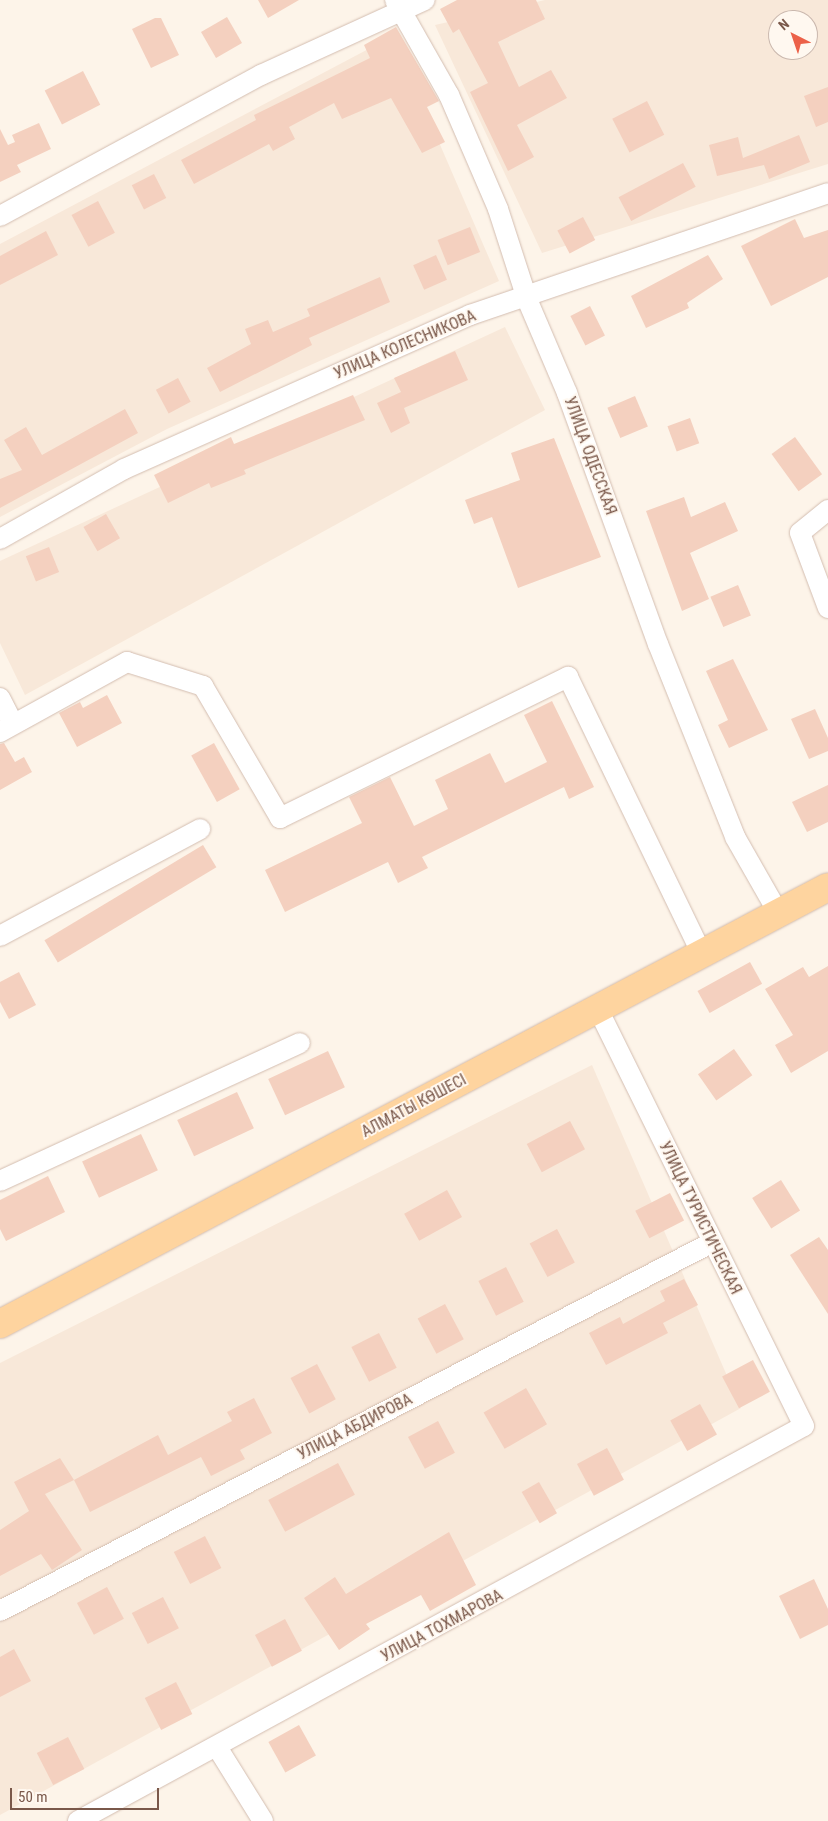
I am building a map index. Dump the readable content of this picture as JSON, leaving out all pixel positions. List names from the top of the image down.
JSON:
{
  "streets": {
    "main road": ["АЛМАТЫ КӨШЕСІ"],
    "street": [
      "УЛИЦА КОЛЕСНИКОВА",
      "УЛИЦА ОДЕССКАЯ",
      "УЛИЦА ТУРИСТИЧЕСКАЯ",
      "УЛИЦА АБДИРОВА",
      "УЛИЦА ТОХМАРОВА"
    ]
  },
  "crossings": [
    ["УЛИЦА КОЛЕСНИКОВА", "УЛИЦА ОДЕССКАЯ"],
    ["УЛИЦА ОДЕССКАЯ", "АЛМАТЫ КӨШЕСІ"],
    ["АЛМАТЫ КӨШЕСІ", "УЛИЦА ТУРИСТИЧЕСКАЯ"],
    ["УЛИЦА ТУРИСТИЧЕСКАЯ", "УЛИЦА АБДИРОВА"],
    ["УЛИЦА ТУРИСТИЧЕСКАЯ", "УЛИЦА ТОХМАРОВА"]
  ],
  "scale_bar": "50 m",
  "north": "top left"
}
